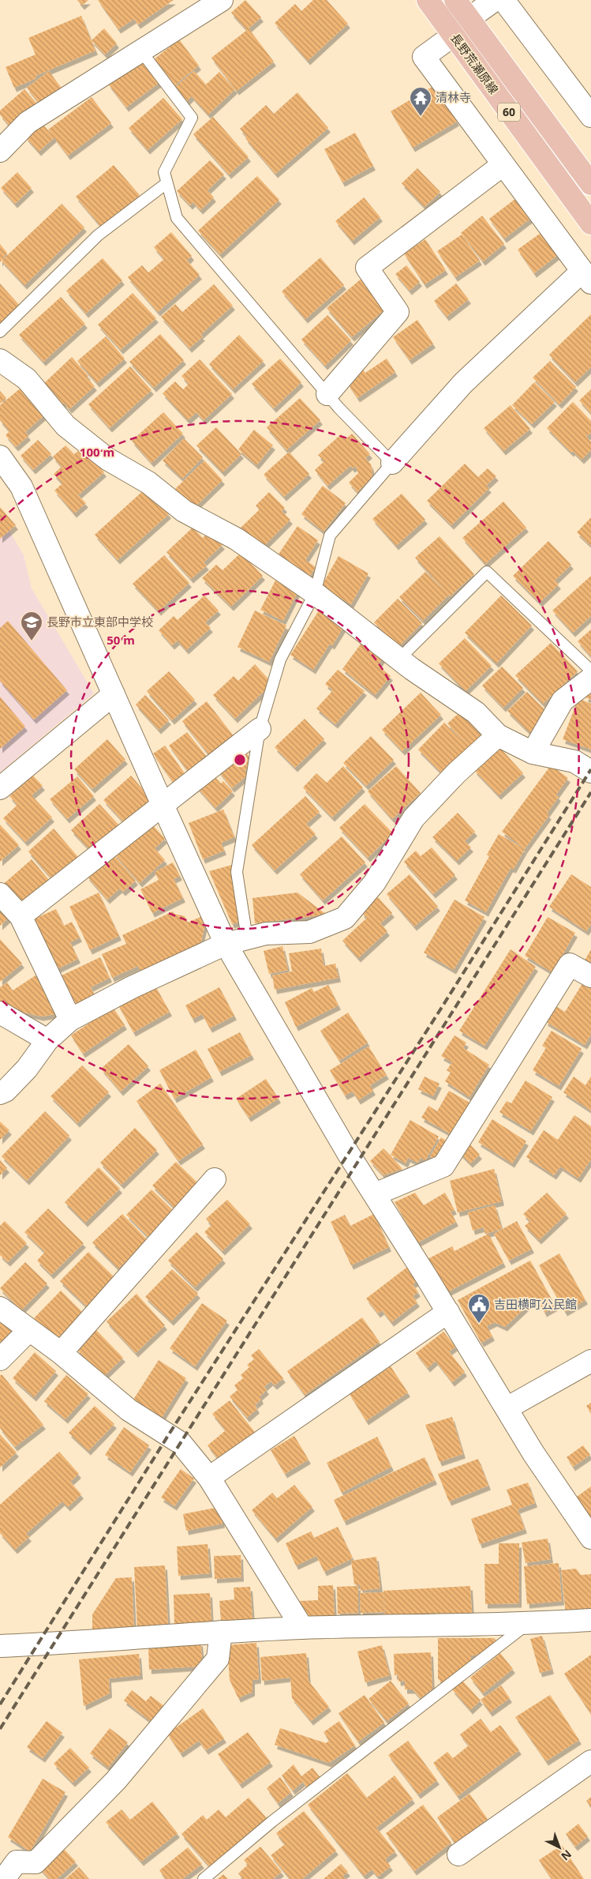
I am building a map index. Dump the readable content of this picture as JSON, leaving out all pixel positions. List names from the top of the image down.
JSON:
{
  "streets": {
    "main road": ["長野荒瀬原線", "60"]
  },
  "places": {
    "temple": ["清林寺"],
    "school or university": ["長野市立東部中学校"],
    "public building": ["吉田横町公民館"]
  },
  "north": "bottom right",
  "rings": ["100 m", "50 m"]
}
